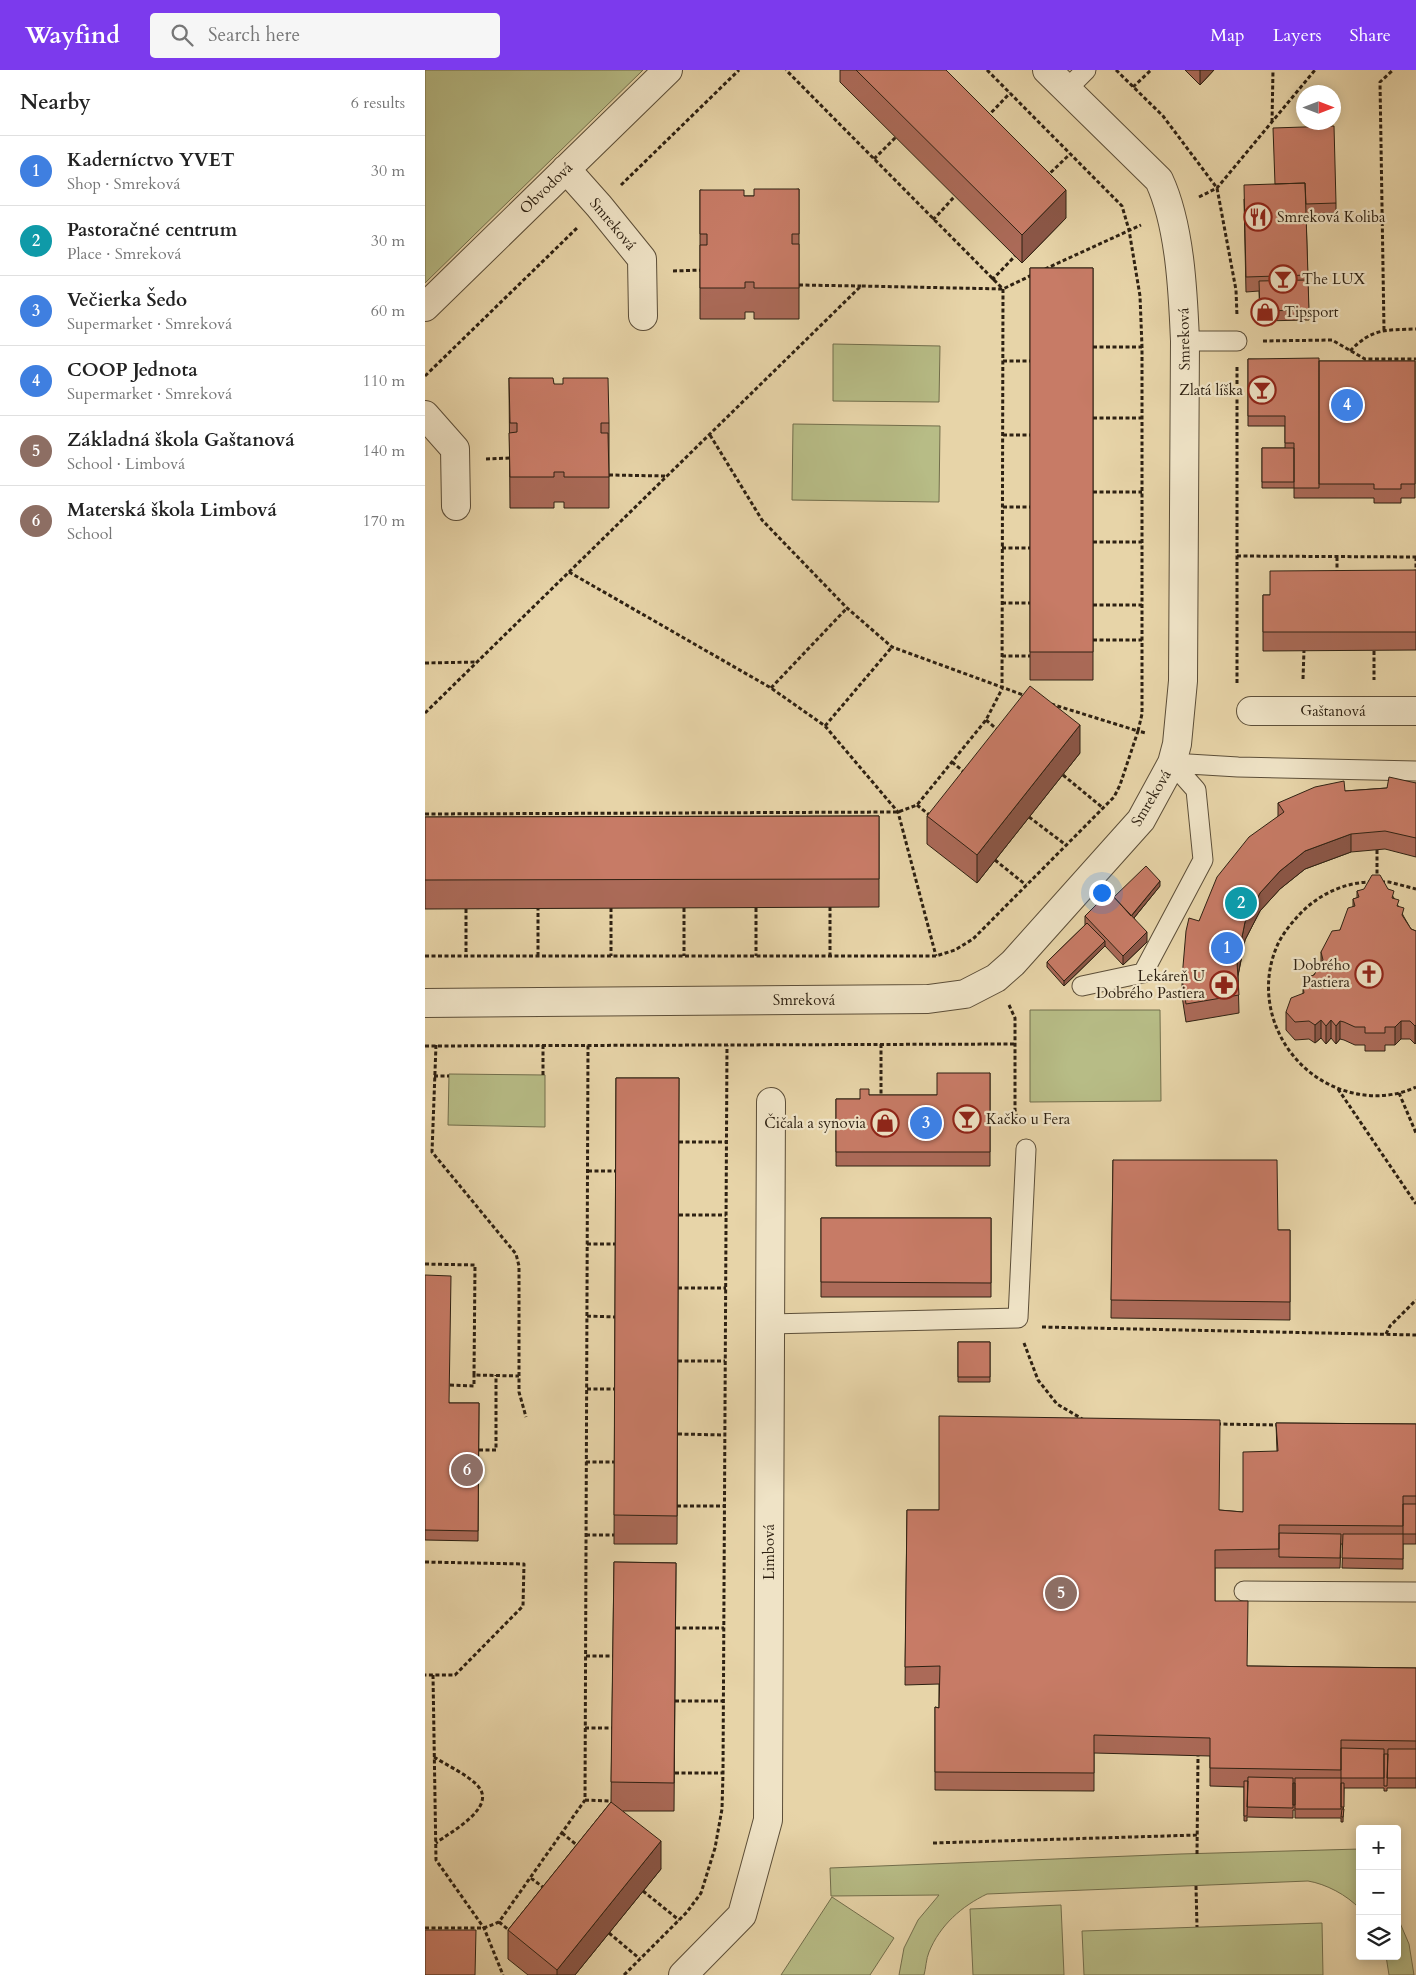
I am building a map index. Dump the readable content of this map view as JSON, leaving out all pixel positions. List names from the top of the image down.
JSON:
{
  "streets": {
    "street": [
      "Obvodová",
      "Smreková",
      "Gaštanová",
      "Limbová"
    ]
  },
  "crossings": [
    ["Obvodová", "Smreková"]
  ],
  "places": {
    "restaurant": ["Smreková Koliba"],
    "bar": ["The LUX", "Zlatá líška", "Kačko u Fera"],
    "shop": ["Tipsport", "Čičala a synovia"],
    "church": ["Dobrého Pastiera"],
    "pharmacy": ["Lekáreň U Dobrého Pastiera"]
  },
  "north": "right",
  "page": {
    "header": "Wayfind",
    "search": "Search here",
    "nav": ["Map", "Layers", "Share"],
    "heading": ["Nearby", "6 results"],
    "list": [
      {
        "mark": "1",
        "name": "Kaderníctvo YVET",
        "note": "Shop · Smreková",
        "value": "30 m"
      },
      {
        "mark": "2",
        "name": "Pastoračné centrum",
        "note": "Place · Smreková",
        "value": "30 m"
      },
      {
        "mark": "3",
        "name": "Večierka Šedo",
        "note": "Supermarket · Smreková",
        "value": "60 m"
      },
      {
        "mark": "4",
        "name": "COOP Jednota",
        "note": "Supermarket · Smreková",
        "value": "110 m"
      },
      {
        "mark": "5",
        "name": "Základná škola Gaštanová",
        "note": "School · Limbová",
        "value": "140 m"
      },
      {
        "mark": "6",
        "name": "Materská škola Limbová",
        "note": "School",
        "value": "170 m"
      }
    ],
    "pins": [
      "4",
      "2",
      "1",
      "3",
      "6",
      "5"
    ],
    "map_buttons": ["+", "−"]
  }
}
